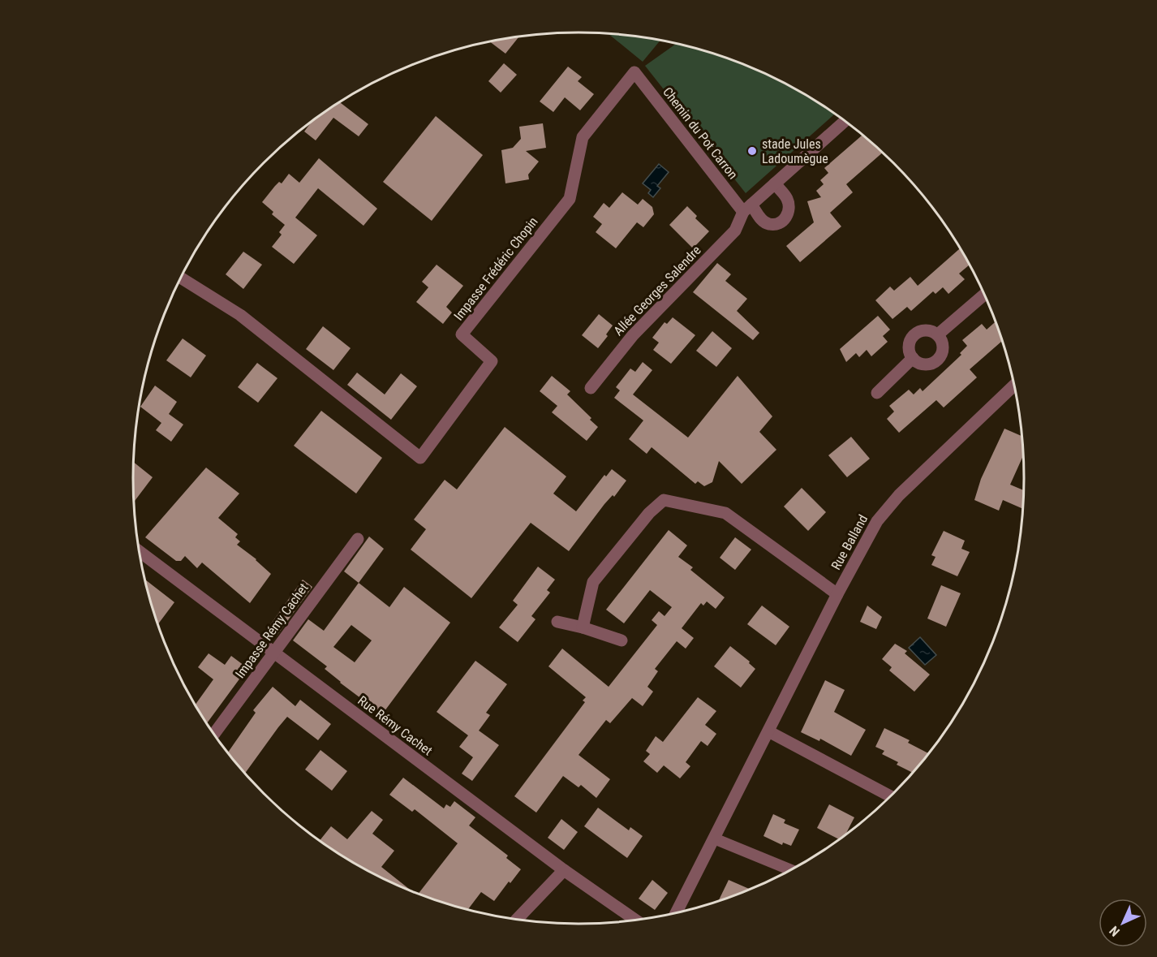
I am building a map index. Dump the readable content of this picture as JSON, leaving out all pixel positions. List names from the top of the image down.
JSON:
{
  "streets": {
    "street": [
      "Chemin du Pot Carron",
      "Impasse Frédéric Chopin",
      "Allée Georges Salendre",
      "Rue Balland",
      "Impasse Rémy Cachet",
      "Rue Rémy Cachet"
    ]
  },
  "crossings": [
    ["Chemin du Pot Carron", "Impasse Frédéric Chopin"],
    ["Chemin du Pot Carron", "Allée Georges Salendre"],
    ["Impasse Rémy Cachet", "Rue Rémy Cachet"]
  ],
  "places": ["stade Jules Ladoumègue"],
  "north": "bottom left"
}
